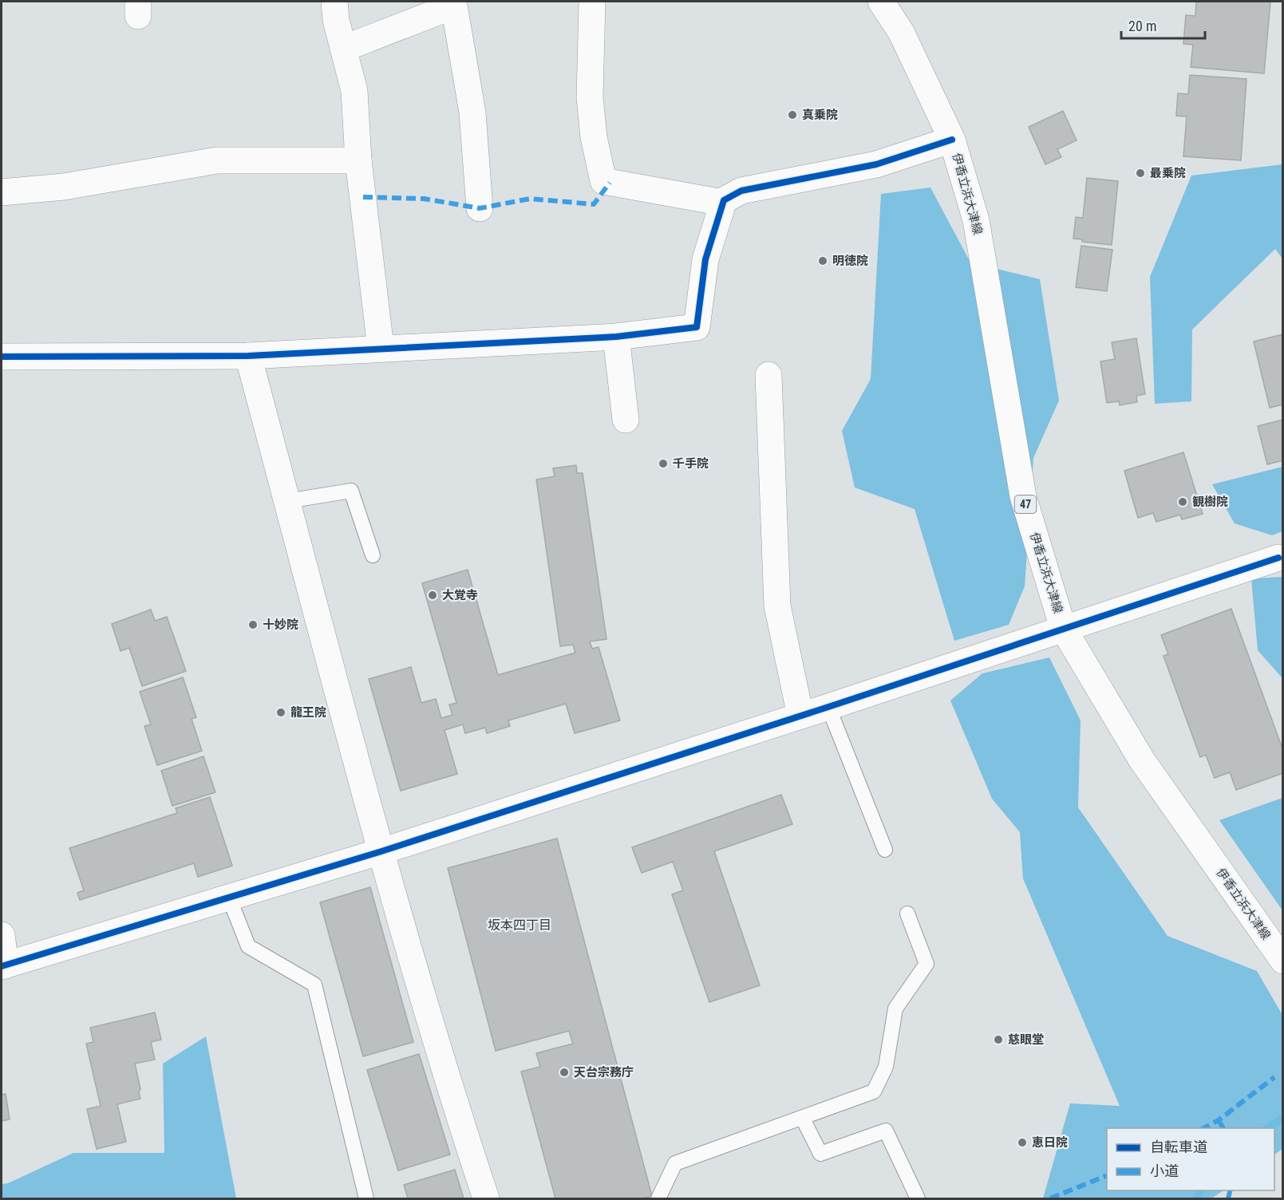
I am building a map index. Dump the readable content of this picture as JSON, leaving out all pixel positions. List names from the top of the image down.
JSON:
{
  "streets": {
    "street": ["伊香立浜大津線", "47"]
  },
  "districts": ["坂本四丁目"],
  "places": [
    "真乗院",
    "最乗院",
    "明徳院",
    "千手院",
    "観樹院",
    "大覚寺",
    "十妙院",
    "龍王院",
    "慈眼堂",
    "天台宗務庁",
    "恵日院"
  ],
  "legend": ["自転車道", "小道"],
  "scale_bar": "20 m"
}
